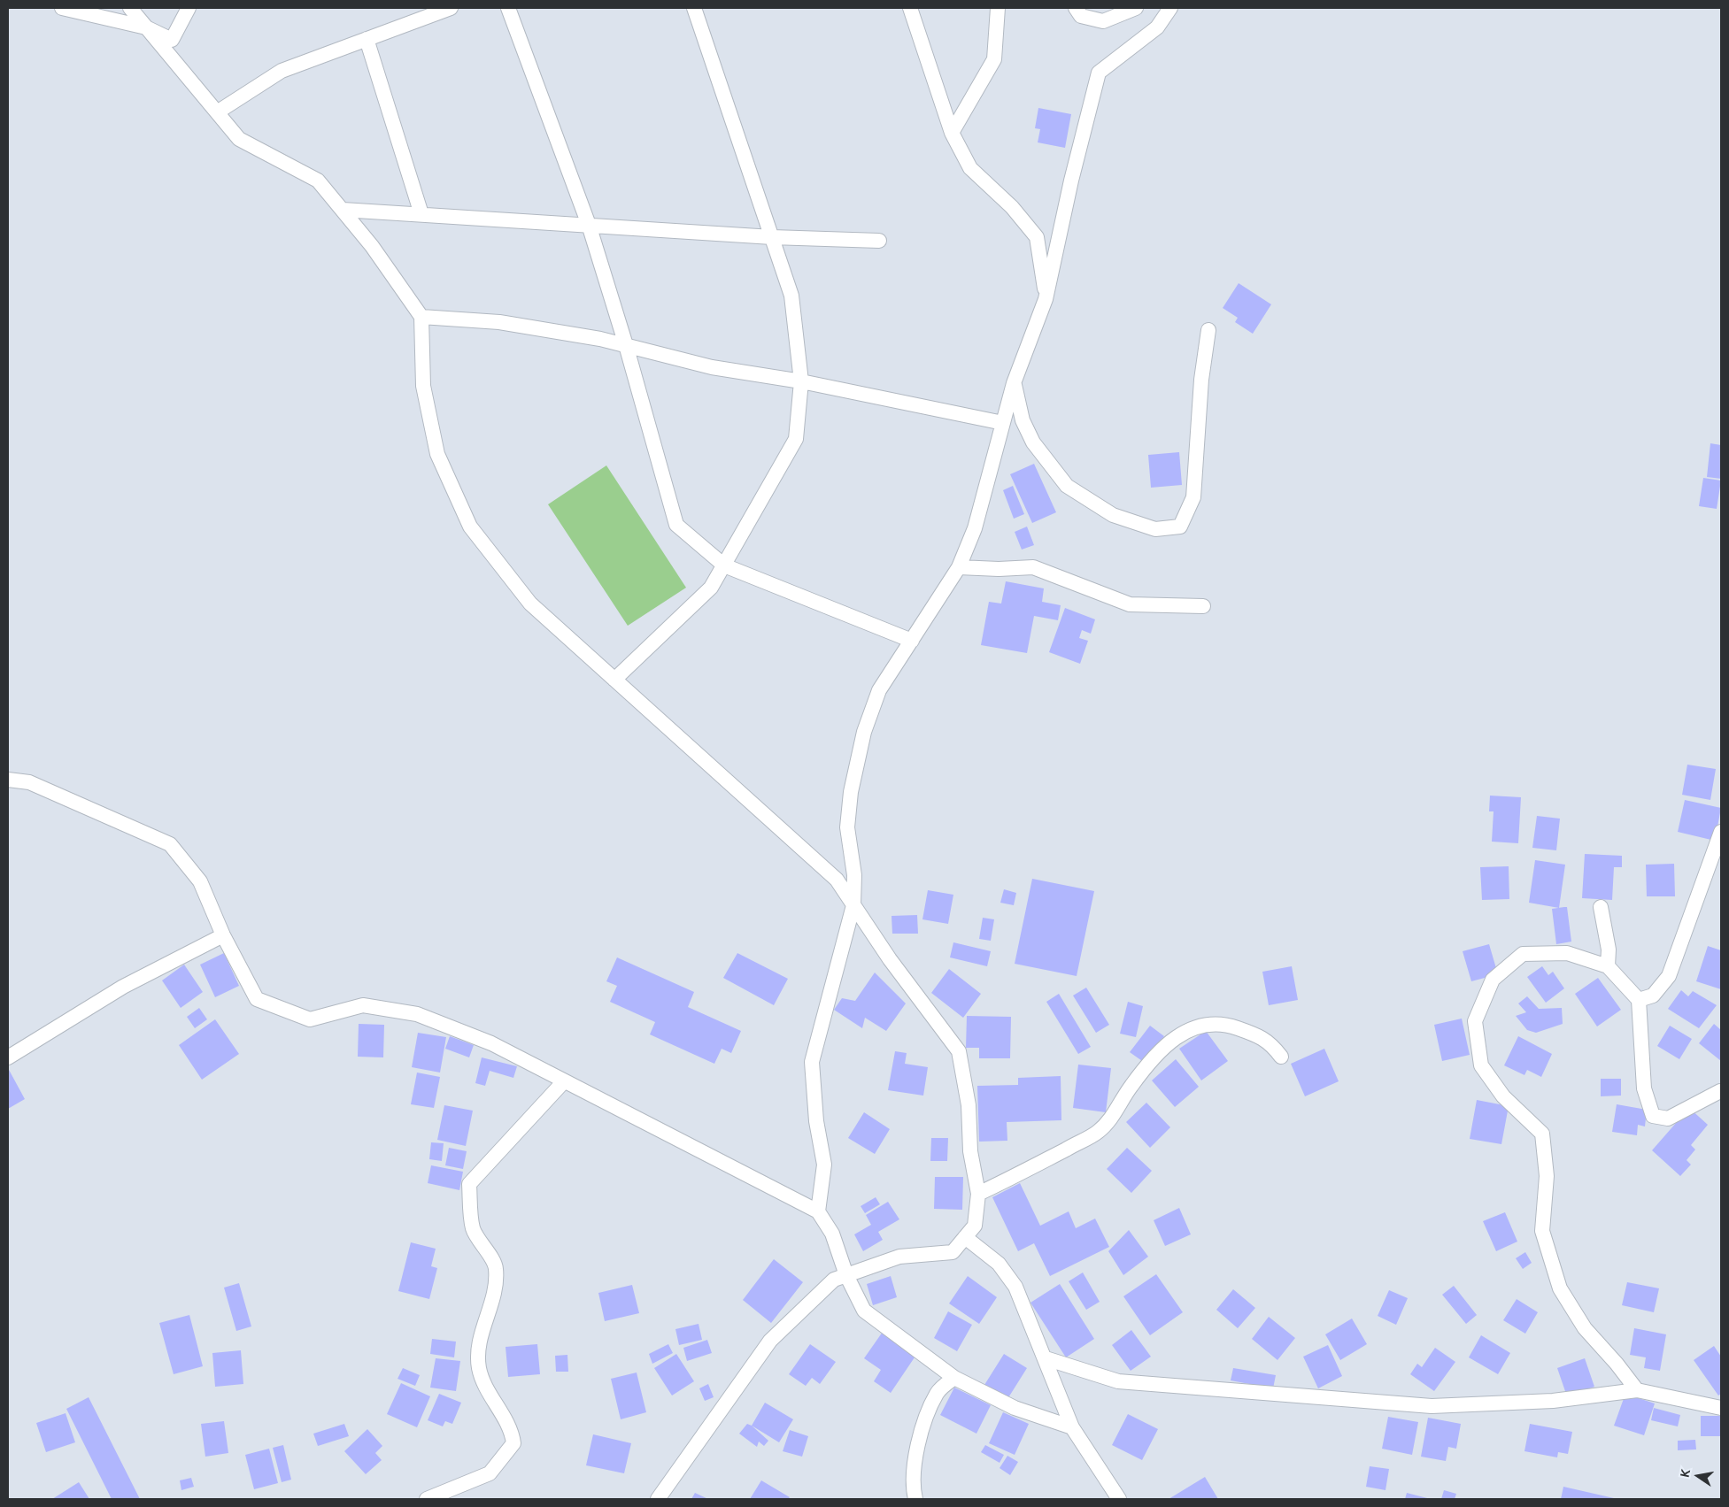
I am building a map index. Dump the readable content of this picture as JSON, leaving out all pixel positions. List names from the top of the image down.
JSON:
{
  "north": "left"
}
